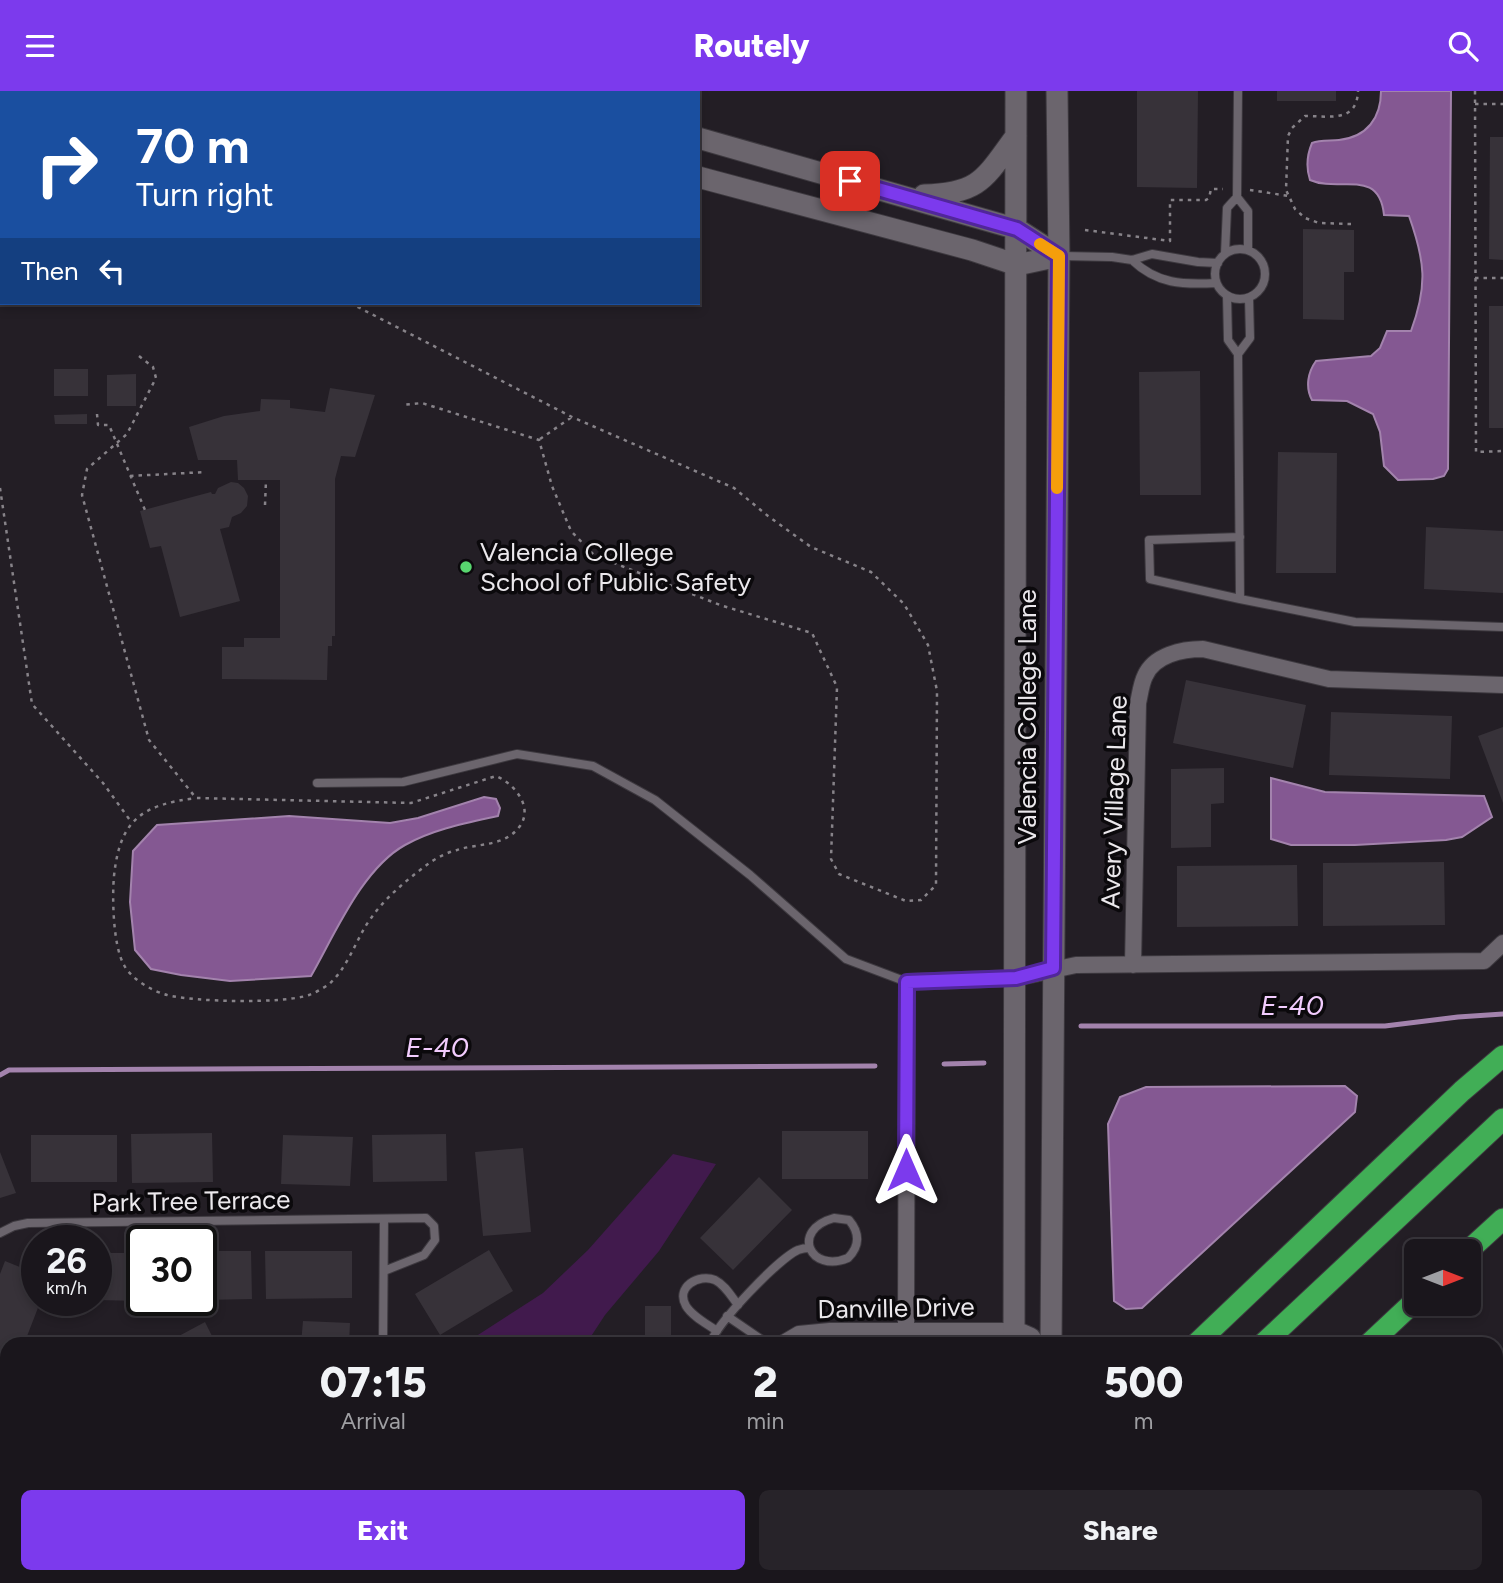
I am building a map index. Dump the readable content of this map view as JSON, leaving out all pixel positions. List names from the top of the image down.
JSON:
{
  "streets": {
    "street": ["Valencia College Lane", "Avery Village Lane", "Danville Drive"],
    "lane": ["Park Tree Terrace"]
  },
  "crossings": [
    ["Valencia College Lane", "Danville Drive"]
  ],
  "water": ["E-40"],
  "places": ["Valencia College School of Public Safety"],
  "north": "right",
  "page": {
    "header": "Routely",
    "turn": ["70 m", "Turn right"],
    "then": "Then",
    "speed": "26 km/h",
    "limit": "30",
    "eta": [
      "07:15",
      "Arrival",
      "2",
      "min",
      "500",
      "m"
    ],
    "buttons": ["Exit", "Share"]
  }
}
